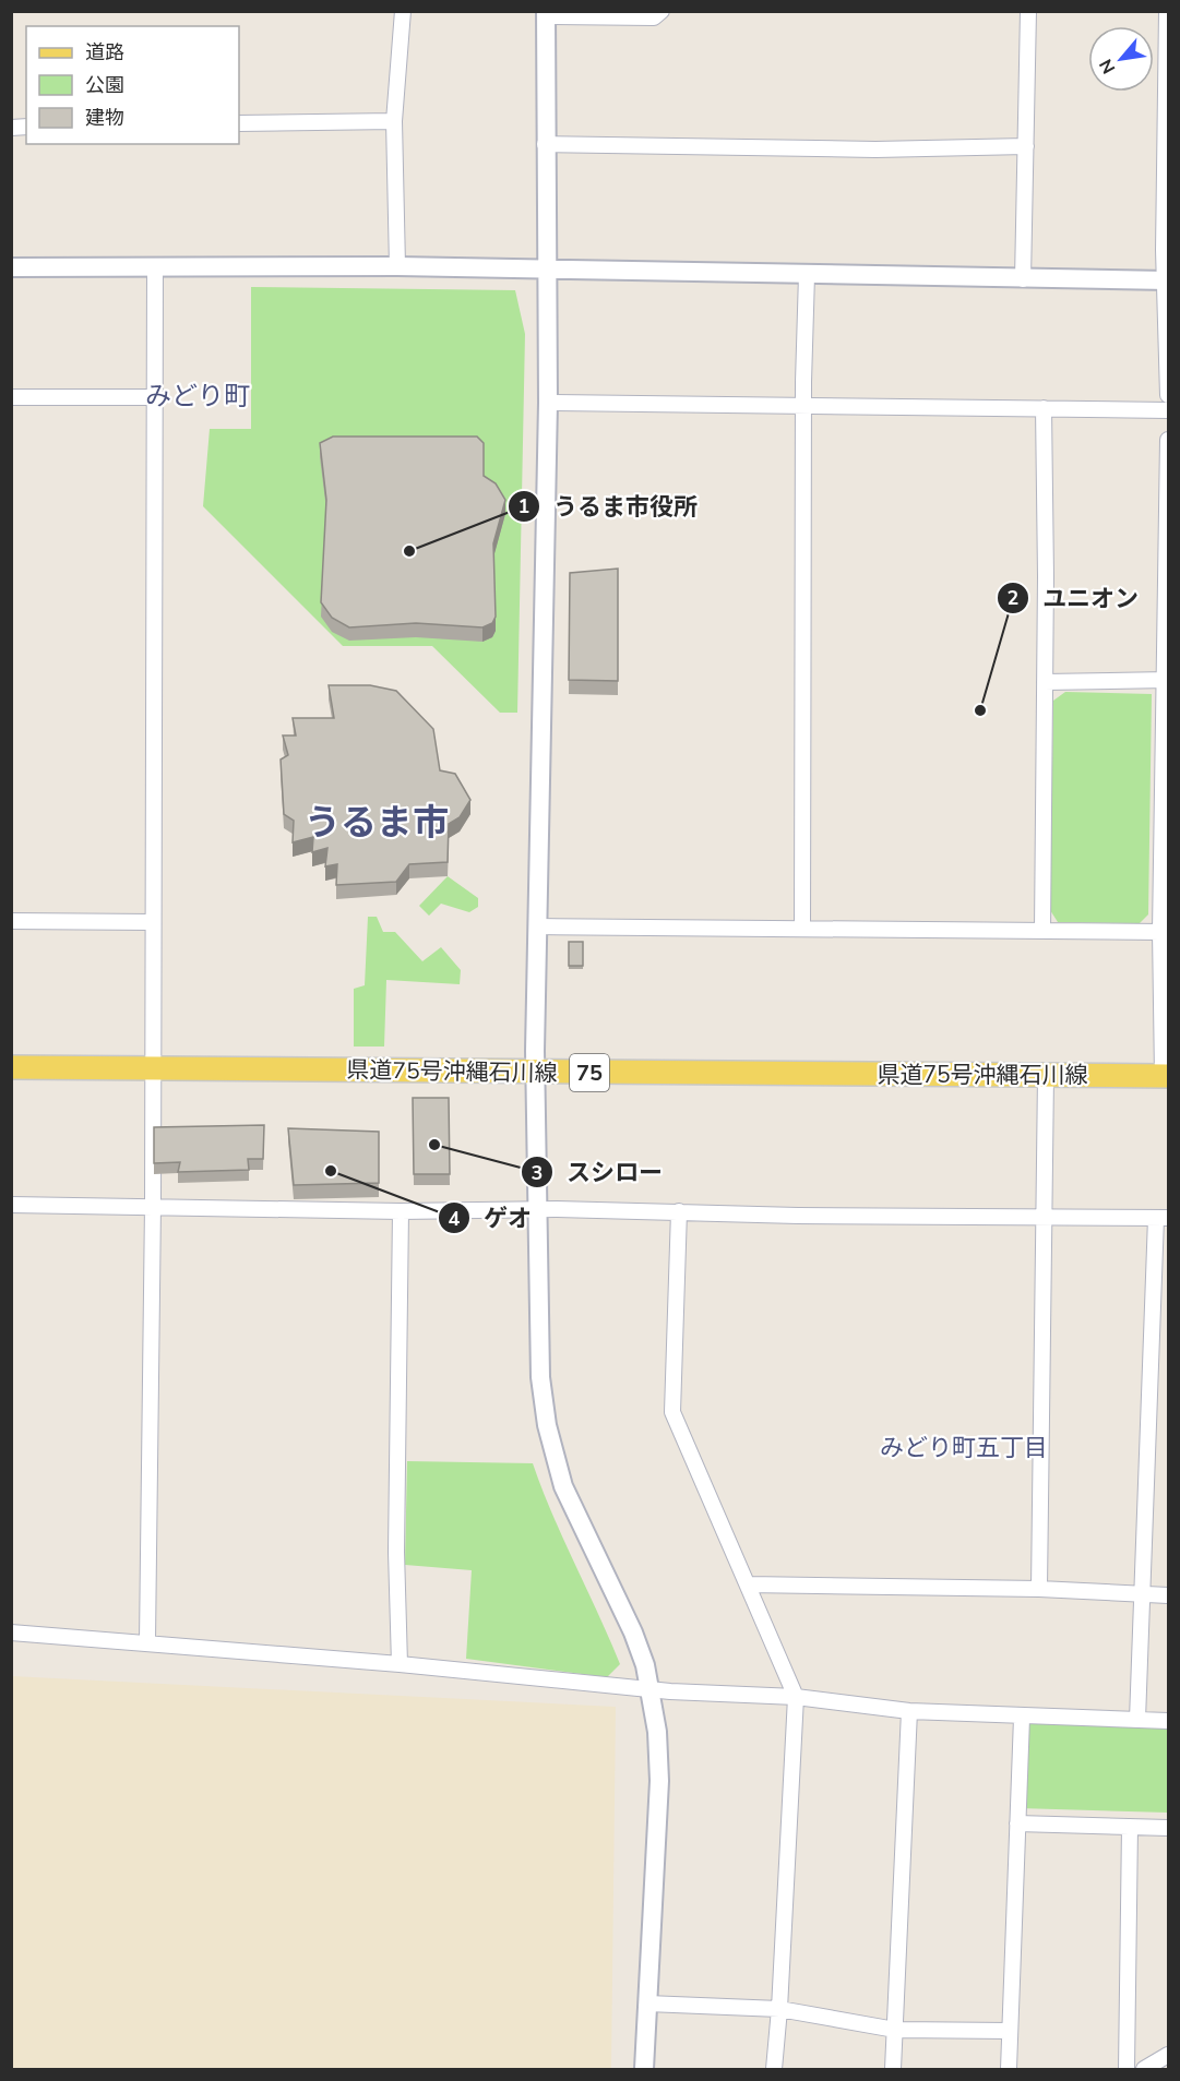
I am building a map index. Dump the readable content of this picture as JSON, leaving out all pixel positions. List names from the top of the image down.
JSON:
{
  "streets": {
    "main road": ["県道75号沖縄石川線", "75"]
  },
  "districts": ["みどり町", "うるま市", "みどり町五丁目"],
  "places": [
    "うるま市役所",
    "ユニオン",
    "スシロー",
    "ゲオ"
  ],
  "legend": ["道路", "公園", "建物"],
  "north": "bottom left"
}
